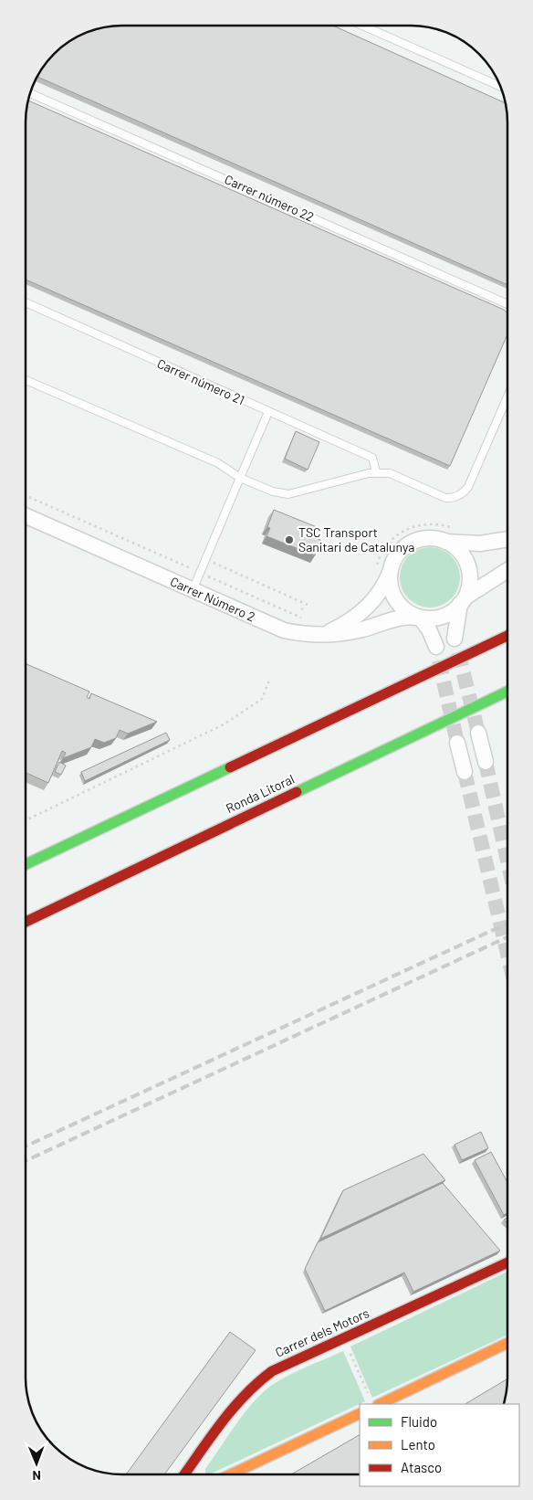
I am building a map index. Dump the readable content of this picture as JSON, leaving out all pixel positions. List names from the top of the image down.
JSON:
{
  "streets": {
    "main road": ["Ronda Litoral", "Carrer dels Motors"],
    "street": ["Carrer Número 2"],
    "lane": ["Carrer número 22", "Carrer número 21"]
  },
  "places": ["TSC Transport Sanitari de Catalunya"],
  "legend": ["Fluido", "Lento", "Atasco"],
  "north": "bottom"
}
